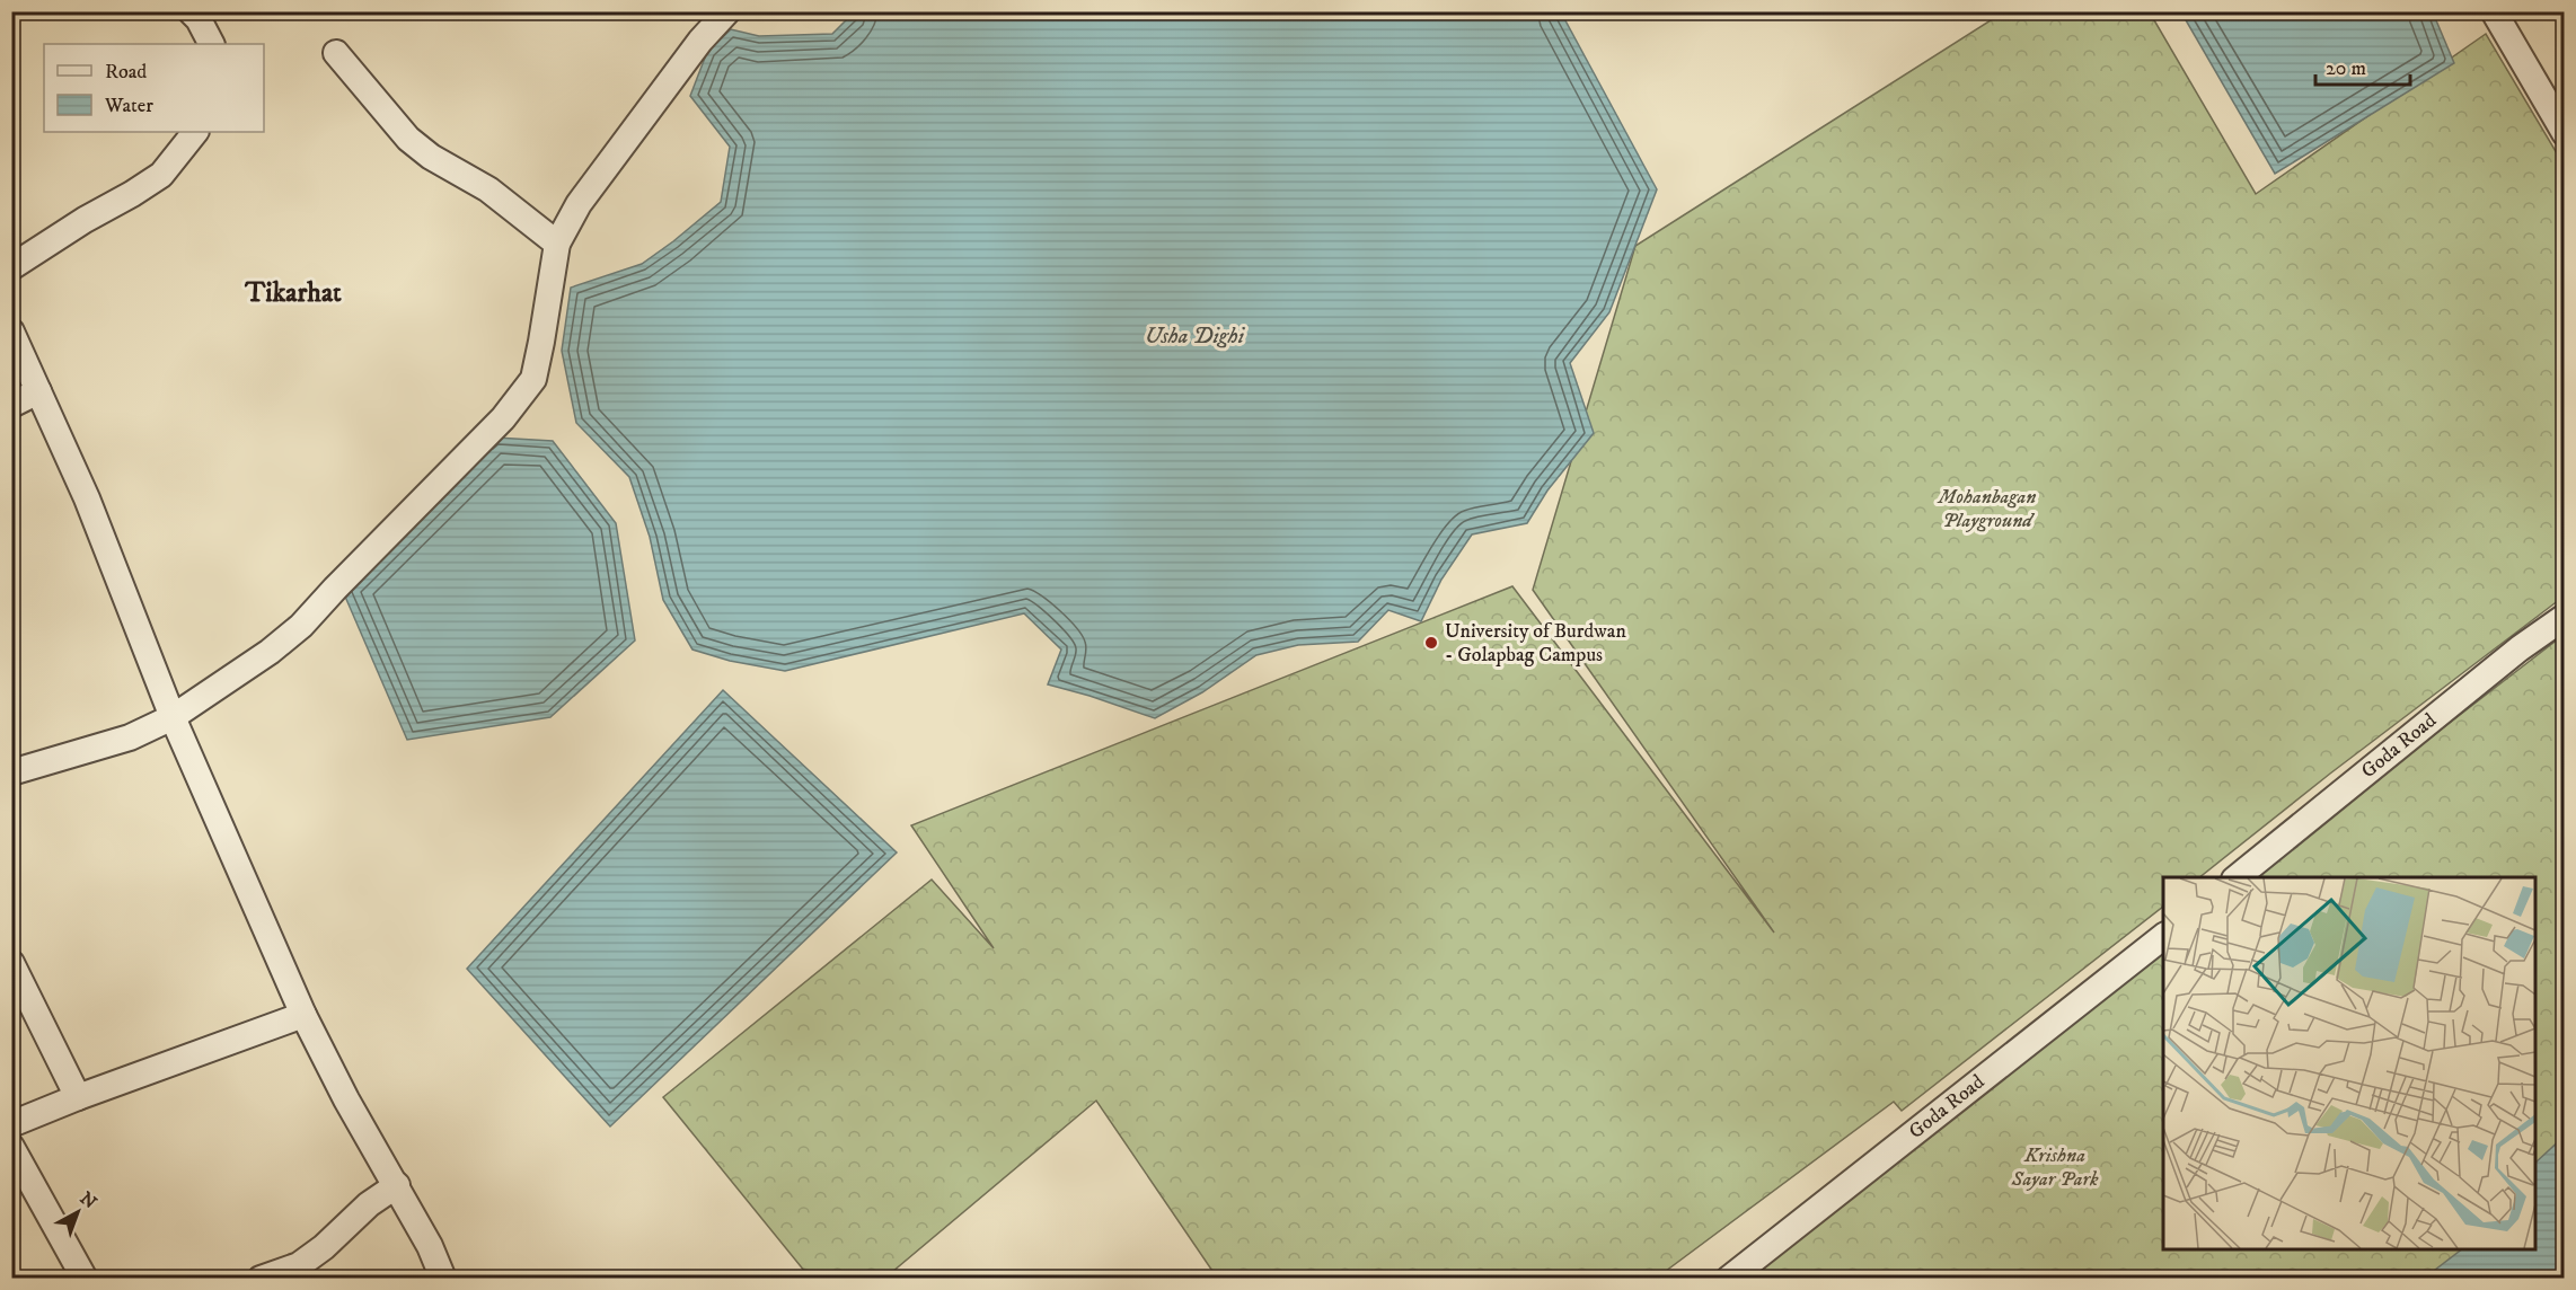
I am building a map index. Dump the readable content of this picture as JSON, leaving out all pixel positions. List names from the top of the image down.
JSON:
{
  "streets": {
    "street": ["Goda Road"]
  },
  "districts": ["Tikarhat"],
  "water": ["Usha Dighi"],
  "parks": ["Mohanbagan Playground", "Krishna Sayar Park"],
  "places": ["University of Burdwan - Golapbag Campus"],
  "legend": ["Road", "Water"],
  "scale_bar": "20 m",
  "north": "top right"
}
